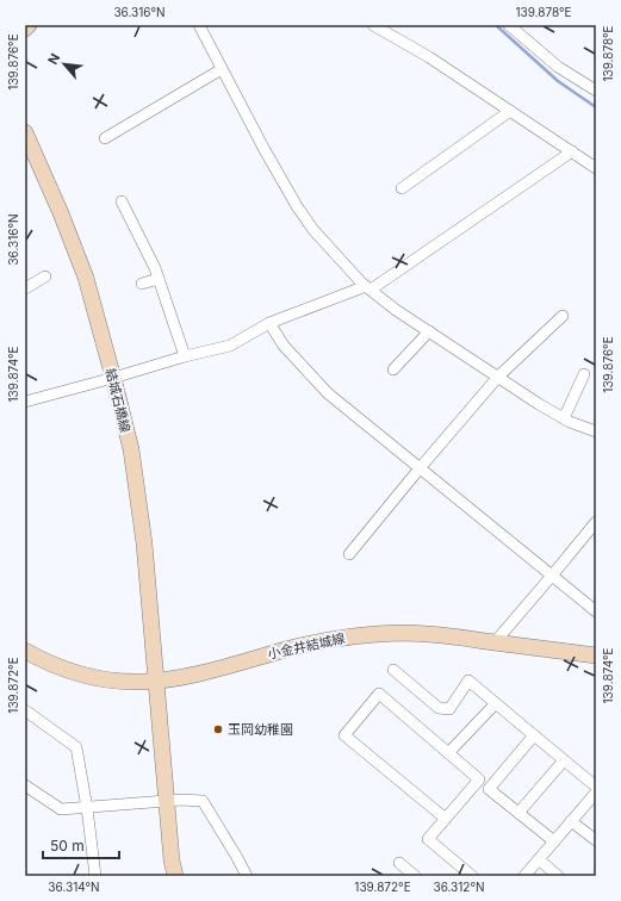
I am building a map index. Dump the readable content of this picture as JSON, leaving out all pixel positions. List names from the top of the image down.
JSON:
{
  "streets": {
    "main road": ["結城石橋線", "小金井結城線"]
  },
  "crossings": [
    ["結城石橋線", "小金井結城線"]
  ],
  "places": ["玉岡幼稚園"],
  "scale_bar": "50 m",
  "north": "top left",
  "coordinates": [
    "36.316°N",
    "139.878°E",
    "139.876°E",
    "139.874°E",
    "139.872°E",
    "36.314°N",
    "36.312°N"
  ]
}
